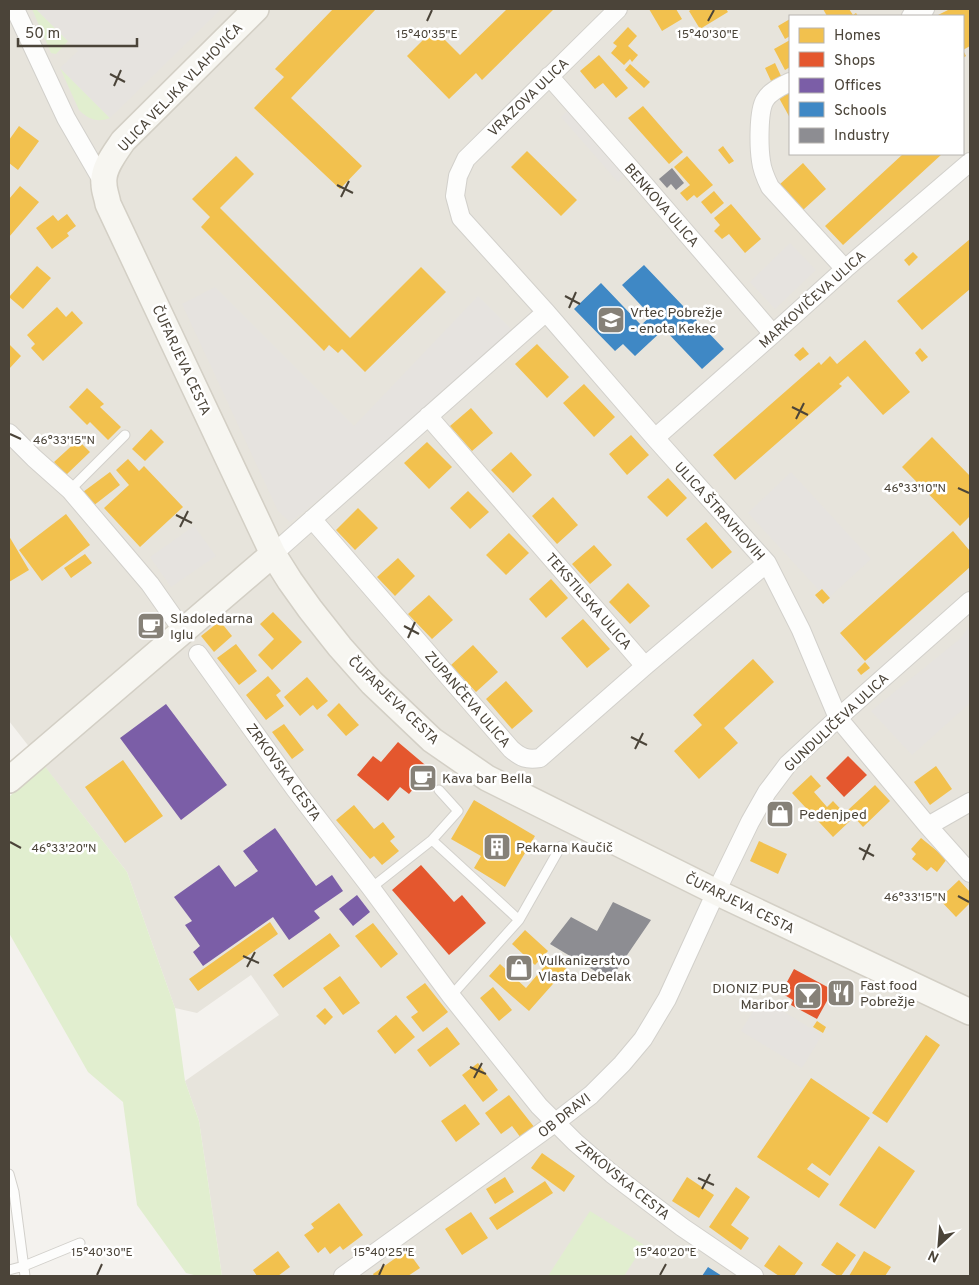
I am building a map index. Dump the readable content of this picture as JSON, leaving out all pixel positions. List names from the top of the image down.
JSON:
{
  "streets": {
    "street": [
      "ULICA VELJKA VLAHOVIĆA",
      "VRAZOVA ULICA",
      "BENKOVA ULICA",
      "MARKOVIČEVA ULICA",
      "ČUFARJEVA CESTA",
      "ULICA ŠTRAVHOVIH",
      "TEKSTILSKA ULICA",
      "ZUPANČEVA ULICA",
      "GUNDULIČEVA ULICA",
      "ZRKOVSKA CESTA",
      "OB DRAVI"
    ]
  },
  "crossings": [
    ["ULICA VELJKA VLAHOVIĆA", "ČUFARJEVA CESTA"],
    ["VRAZOVA ULICA", "BENKOVA ULICA"],
    ["VRAZOVA ULICA", "ULICA ŠTRAVHOVIH"],
    ["BENKOVA ULICA", "MARKOVIČEVA ULICA"],
    ["MARKOVIČEVA ULICA", "ULICA ŠTRAVHOVIH"],
    ["ČUFARJEVA CESTA", "GUNDULIČEVA ULICA"],
    ["ČUFARJEVA CESTA", "OB DRAVI"],
    ["ULICA ŠTRAVHOVIH", "GUNDULIČEVA ULICA"],
    ["TEKSTILSKA ULICA", "ZUPANČEVA ULICA"],
    ["GUNDULIČEVA ULICA", "OB DRAVI"],
    ["ZRKOVSKA CESTA", "OB DRAVI"]
  ],
  "places": {
    "school or university": ["Vrtec Pobrežje - enota Kekec"],
    "cafe": ["Sladoledarna Iglu", "Kava bar Bella"],
    "shop": ["Pedenjped", "Vulkanizerstvo Vlasta Debelak"],
    "building": ["Pekarna Kaučič"],
    "restaurant": ["Fast food Pobrežje"],
    "bar": ["DIONIZ PUB Maribor"]
  },
  "legend": [
    "Homes",
    "Shops",
    "Offices",
    "Schools",
    "Industry"
  ],
  "scale_bar": "50 m",
  "north": "bottom left",
  "coordinates": [
    "15°40'35\"E",
    "15°40'30\"E",
    "46°33'15\"N",
    "46°33'10\"N",
    "46°33'20\"N",
    "15°40'25\"E",
    "15°40'20\"E"
  ]
}
